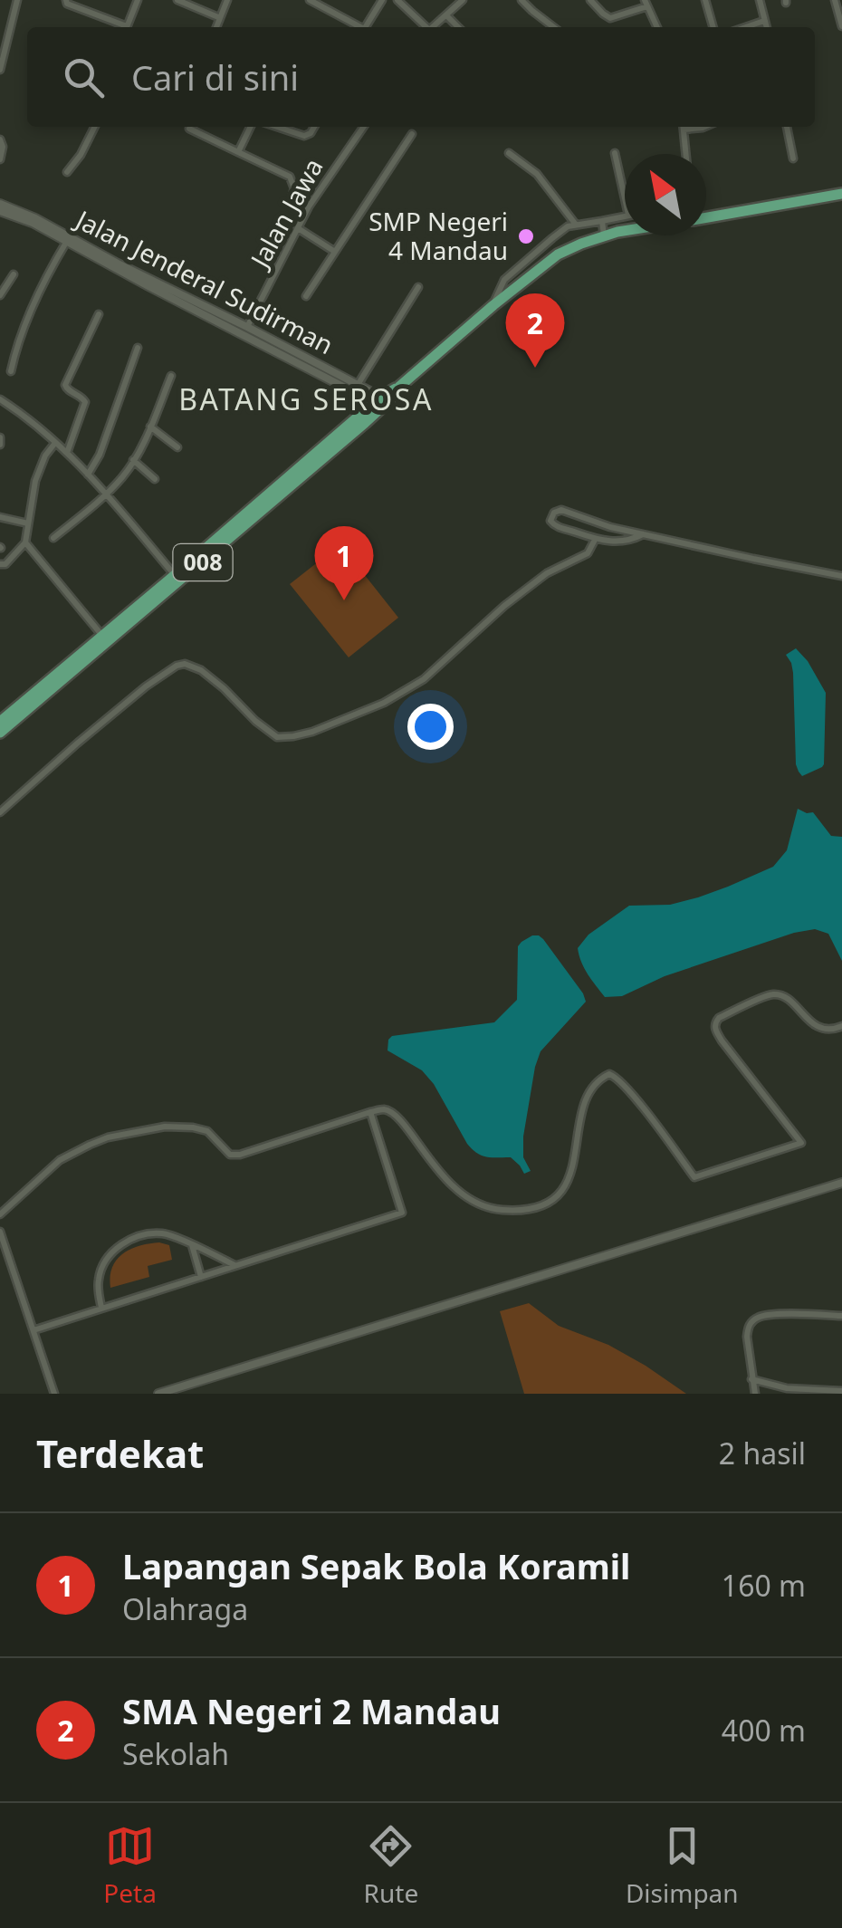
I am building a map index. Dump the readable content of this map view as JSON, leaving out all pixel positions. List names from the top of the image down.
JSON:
{
  "streets": {
    "highway": ["008"],
    "street": ["Jalan Jawa", "Jalan Jenderal Sudirman"]
  },
  "crossings": [
    ["Jalan Jawa", "Jalan Jenderal Sudirman"],
    ["Jalan Jenderal Sudirman", "008"]
  ],
  "districts": ["BATANG SEROSA"],
  "places": ["SMP Negeri 4 Mandau"],
  "north": "top left",
  "page": {
    "search": "Cari di sini",
    "pins": ["2", "1"],
    "heading": ["Terdekat", "2 hasil"],
    "list": [
      {
        "mark": "1",
        "name": "Lapangan Sepak Bola Koramil",
        "note": "Olahraga",
        "value": "160 m"
      },
      {
        "mark": "2",
        "name": "SMA Negeri 2 Mandau",
        "note": "Sekolah",
        "value": "400 m"
      }
    ],
    "nav": ["Peta", "Rute", "Disimpan"]
  }
}
